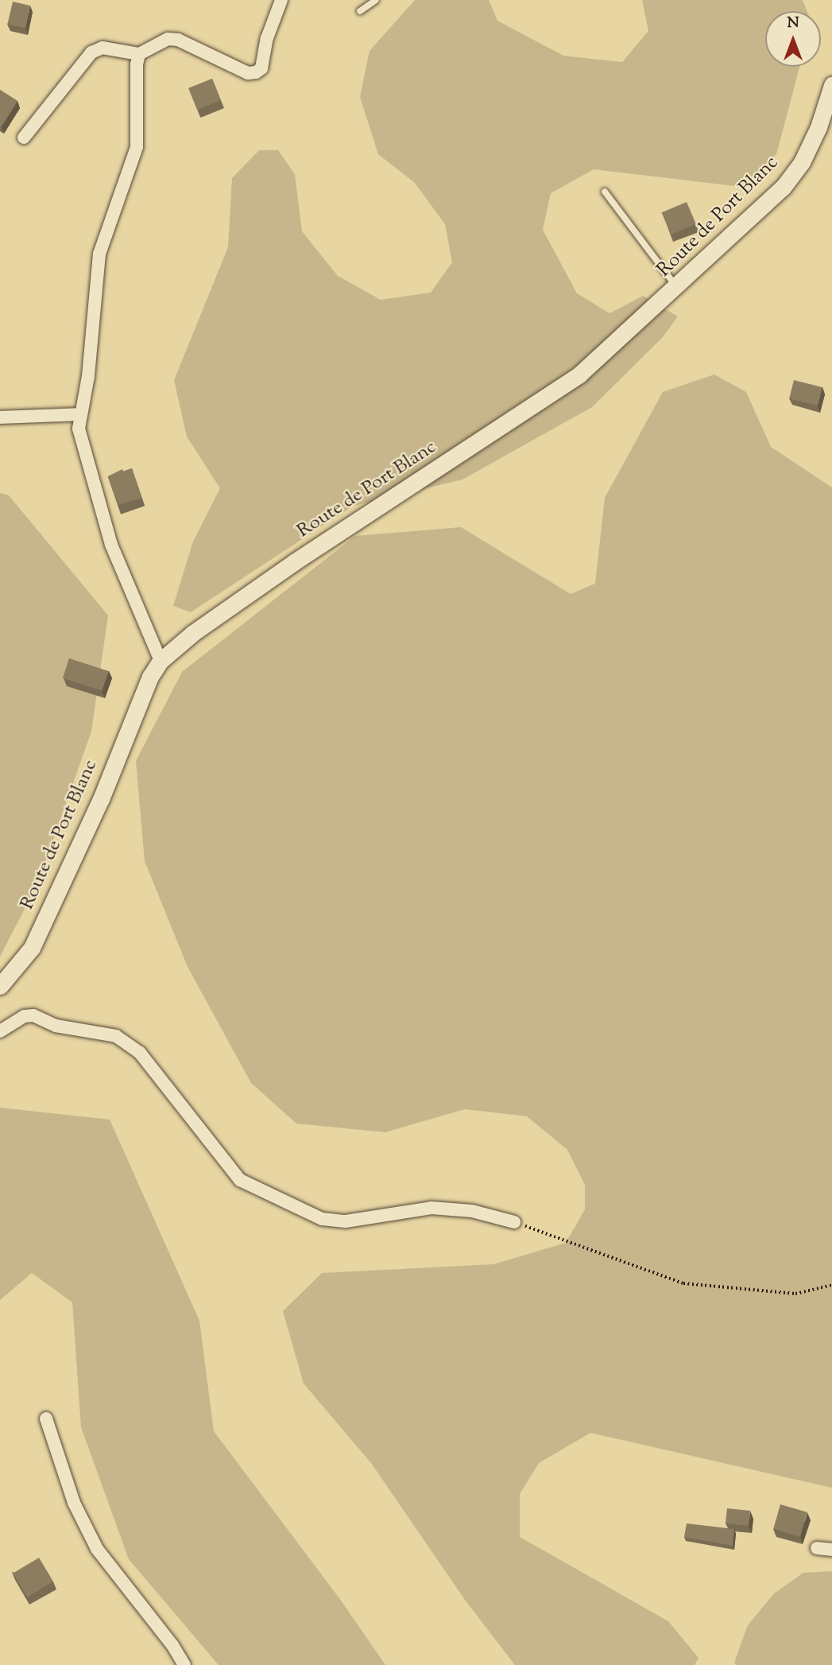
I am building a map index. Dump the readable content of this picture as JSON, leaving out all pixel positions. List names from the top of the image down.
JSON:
{
  "streets": {
    "street": ["Route de Port Blanc"]
  },
  "north": "top"
}
